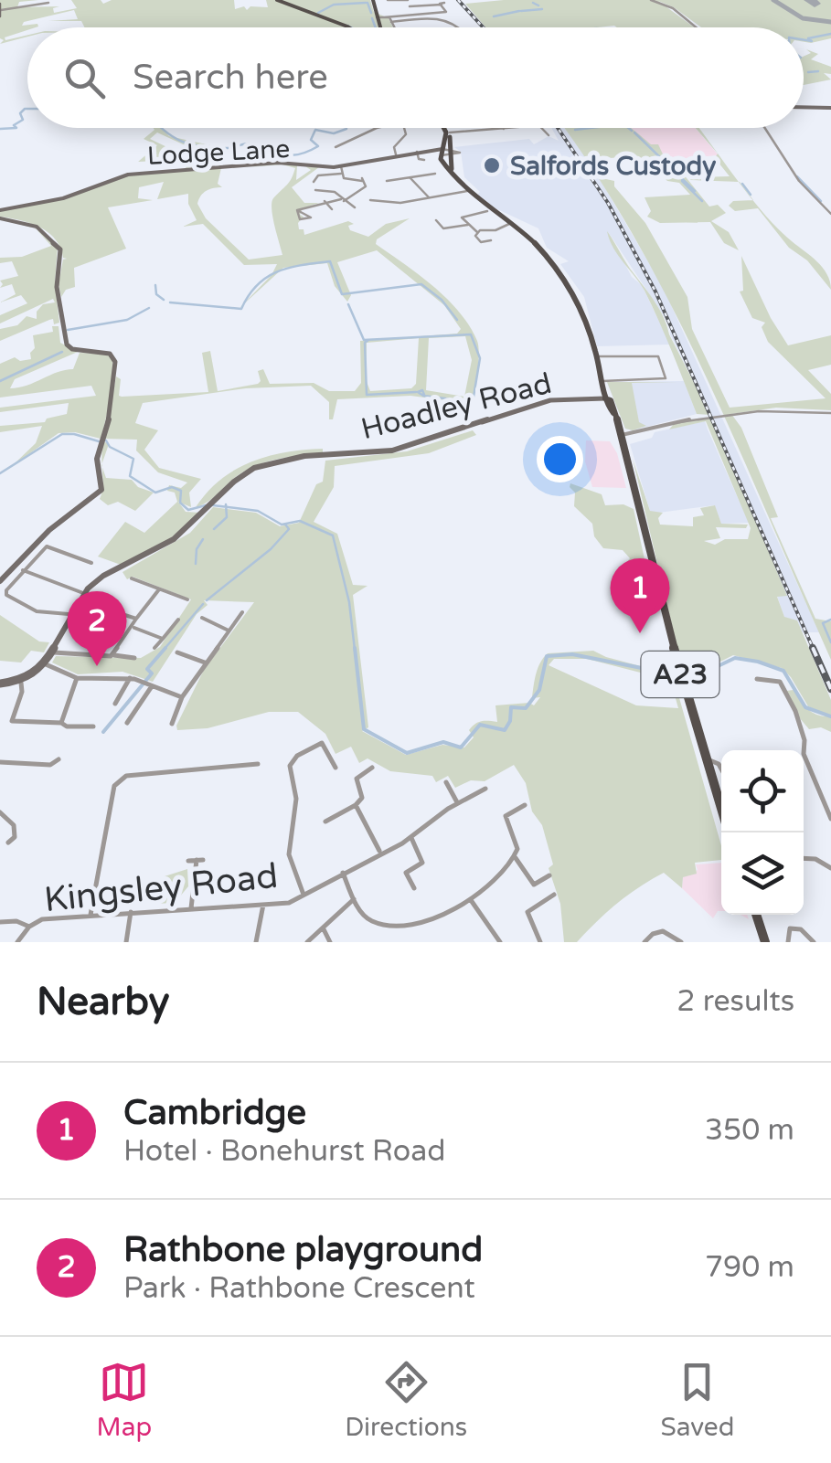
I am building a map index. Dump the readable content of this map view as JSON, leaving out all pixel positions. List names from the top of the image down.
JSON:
{
  "streets": {
    "main road": ["A23"],
    "street": ["Lodge Lane", "Hoadley Road", "Kingsley Road"]
  },
  "crossings": [
    ["Lodge Lane", "A23"],
    ["Hoadley Road", "A23"]
  ],
  "places": ["Salfords Custody"],
  "page": {
    "search": "Search here",
    "pins": ["1", "2"],
    "heading": ["Nearby", "2 results"],
    "list": [
      {
        "mark": "1",
        "name": "Cambridge",
        "note": "Hotel · Bonehurst Road",
        "value": "350 m"
      },
      {
        "mark": "2",
        "name": "Rathbone playground",
        "note": "Park · Rathbone Crescent",
        "value": "790 m"
      }
    ],
    "nav": ["Map", "Directions", "Saved"]
  }
}
